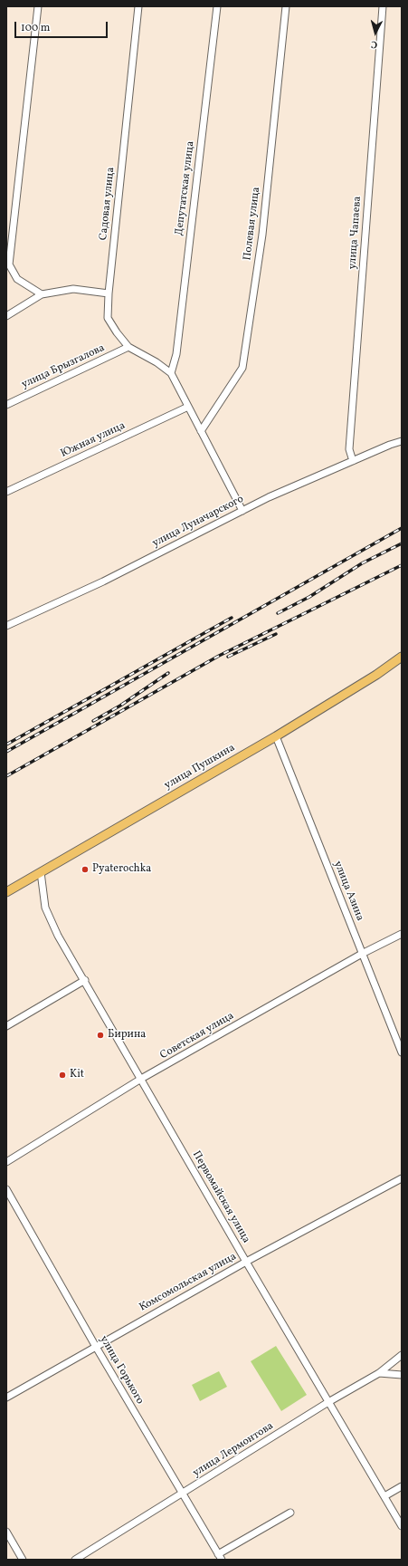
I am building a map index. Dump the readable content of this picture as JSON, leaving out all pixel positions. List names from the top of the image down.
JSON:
{
  "streets": {
    "main road": ["улица Пушкина"],
    "street": [
      "Депутатская улица",
      "Садовая улица",
      "Полевая улица",
      "улица Чапаева",
      "улица Брызгалова",
      "Южная улица",
      "улица Луначарского",
      "улица Азина",
      "Советская улица",
      "Первомайская улица",
      "Комсомольская улица",
      "улица Горького",
      "улица Лермонтова"
    ]
  },
  "crossings": [
    ["Депутатская улица", "Садовая улица"],
    ["Садовая улица", "улица Брызгалова"],
    ["улица Чапаева", "улица Луначарского"],
    ["улица Пушкина", "улица Азина"],
    ["улица Пушкина", "Первомайская улица"],
    ["улица Азина", "Советская улица"],
    ["Советская улица", "Первомайская улица"],
    ["Первомайская улица", "Комсомольская улица"],
    ["Первомайская улица", "улица Лермонтова"],
    ["Комсомольская улица", "улица Горького"],
    ["улица Горького", "улица Лермонтова"]
  ],
  "places": ["Pyaterochka", "Бирина", "Kit"],
  "scale_bar": "100 m",
  "north": "bottom"
}
